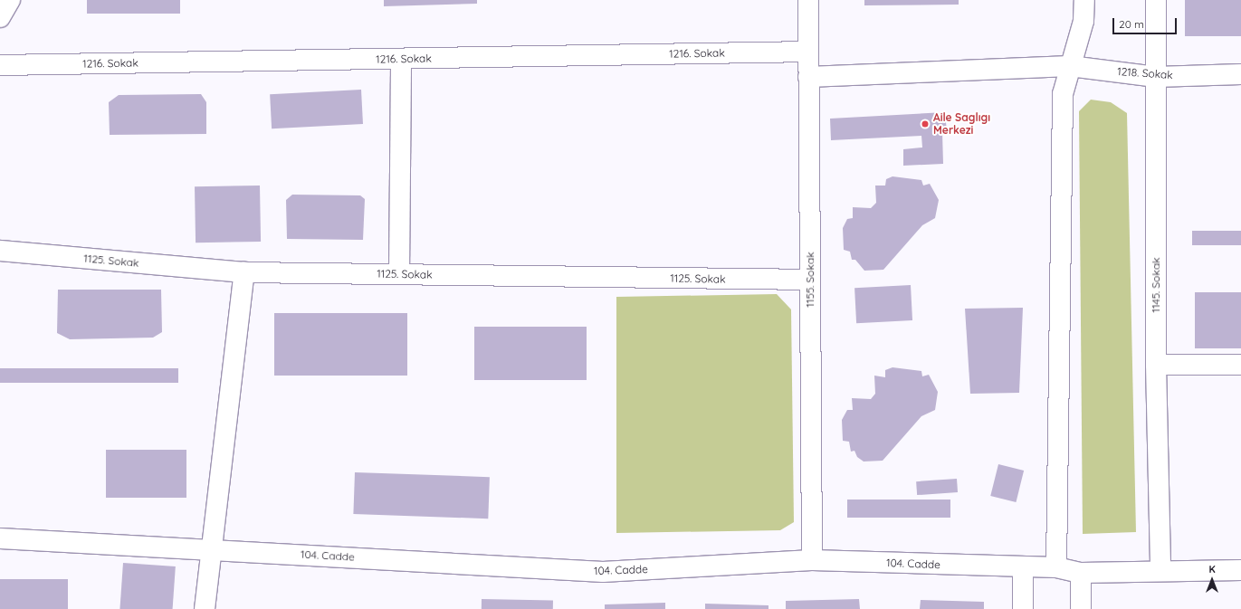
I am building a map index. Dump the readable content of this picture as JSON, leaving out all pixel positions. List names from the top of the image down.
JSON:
{
  "streets": {
    "street": [
      "1216. Sokak",
      "1218. Sokak",
      "1125. Sokak",
      "1155. Sokak",
      "1145. Sokak",
      "104. Cadde"
    ]
  },
  "crossings": [
    ["1216. Sokak", "1155. Sokak"],
    ["1218. Sokak", "1155. Sokak"],
    ["1218. Sokak", "1145. Sokak"],
    ["1125. Sokak", "1155. Sokak"],
    ["1155. Sokak", "104. Cadde"],
    ["1145. Sokak", "104. Cadde"]
  ],
  "places": ["Aile Saglıgı Merkezi"],
  "scale_bar": "20 m",
  "north": "top"
}
